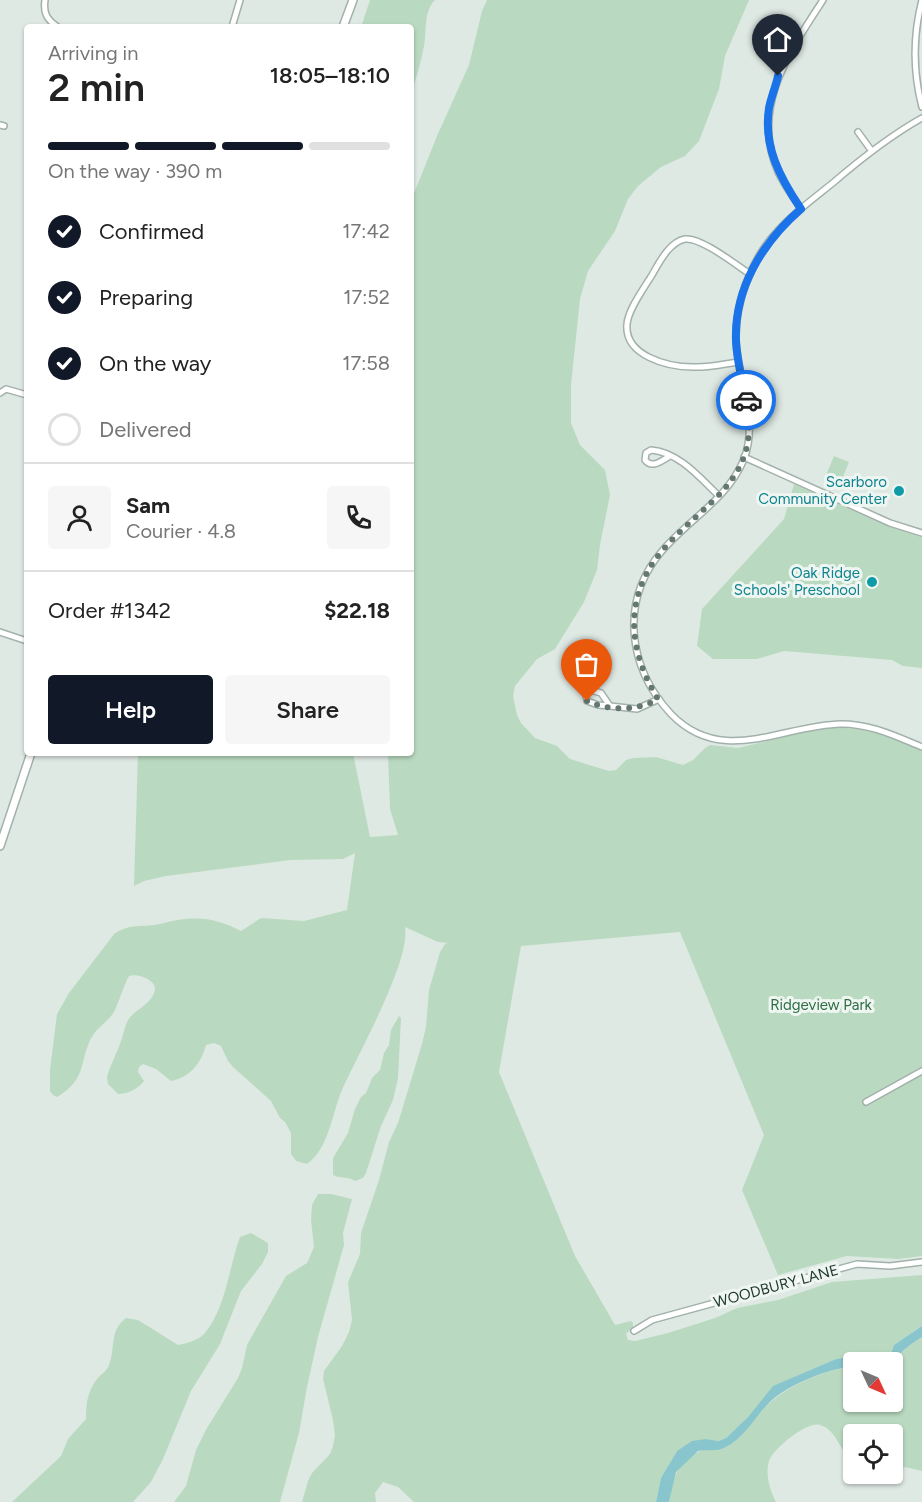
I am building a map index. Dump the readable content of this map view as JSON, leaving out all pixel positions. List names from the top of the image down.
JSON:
{
  "streets": {
    "street": ["WOODBURY LANE"]
  },
  "parks": ["Ridgeview Park"],
  "places": ["Scarboro Community Center", "Oak Ridge Schools' Preschool"],
  "north": "bottom right",
  "page": {
    "heading": ["2 min", "Arriving in", "18:05–18:10"],
    "panel": [
      "Sam",
      "Courier · 4.8",
      "Order #1342",
      "$22.18"
    ],
    "bar": "On the way · 390 m",
    "list": [
      ["Confirmed", "17:42"],
      ["Preparing", "17:52"],
      ["On the way", "17:58"],
      "Delivered"
    ],
    "buttons": ["Help", "Share"]
  }
}
